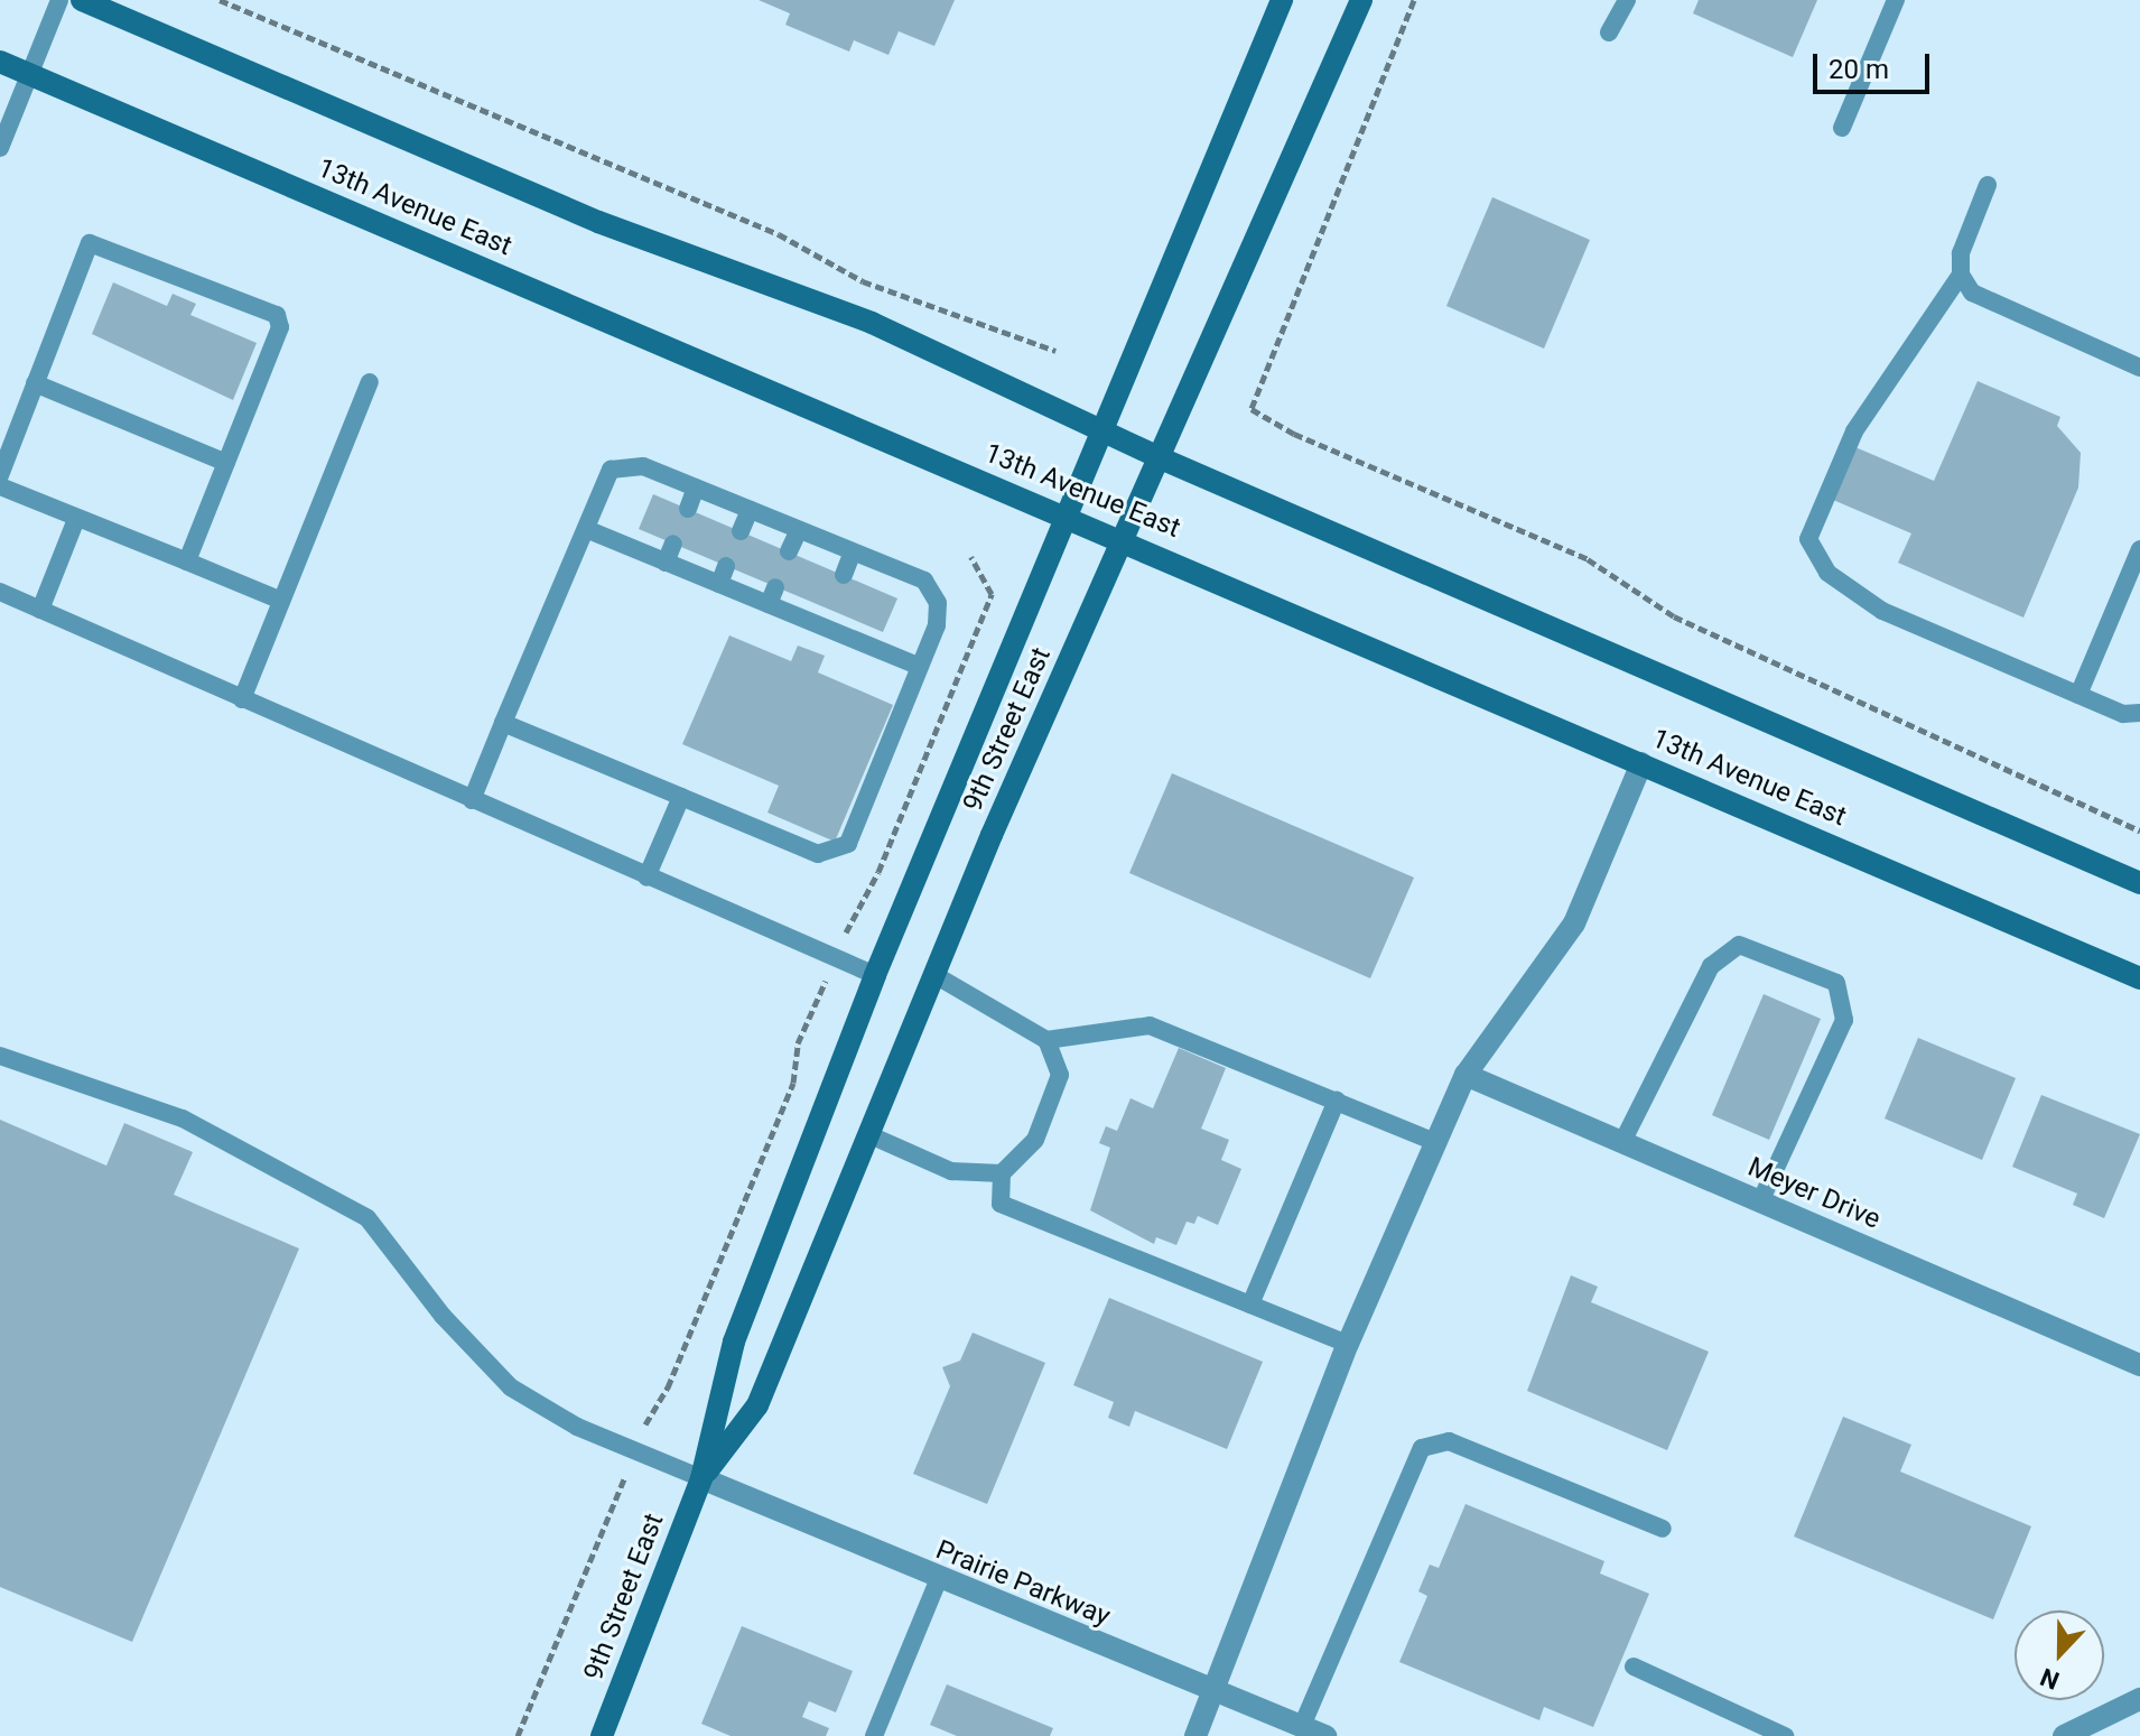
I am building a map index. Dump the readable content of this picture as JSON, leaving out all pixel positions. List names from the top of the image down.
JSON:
{
  "streets": {
    "main road": ["13th Avenue East", "9th Street East"],
    "street": ["Meyer Drive", "Prairie Parkway"]
  },
  "crossings": [
    ["13th Avenue East", "9th Street East"],
    ["9th Street East", "Prairie Parkway"]
  ],
  "scale_bar": "20 m",
  "north": "bottom"
}
